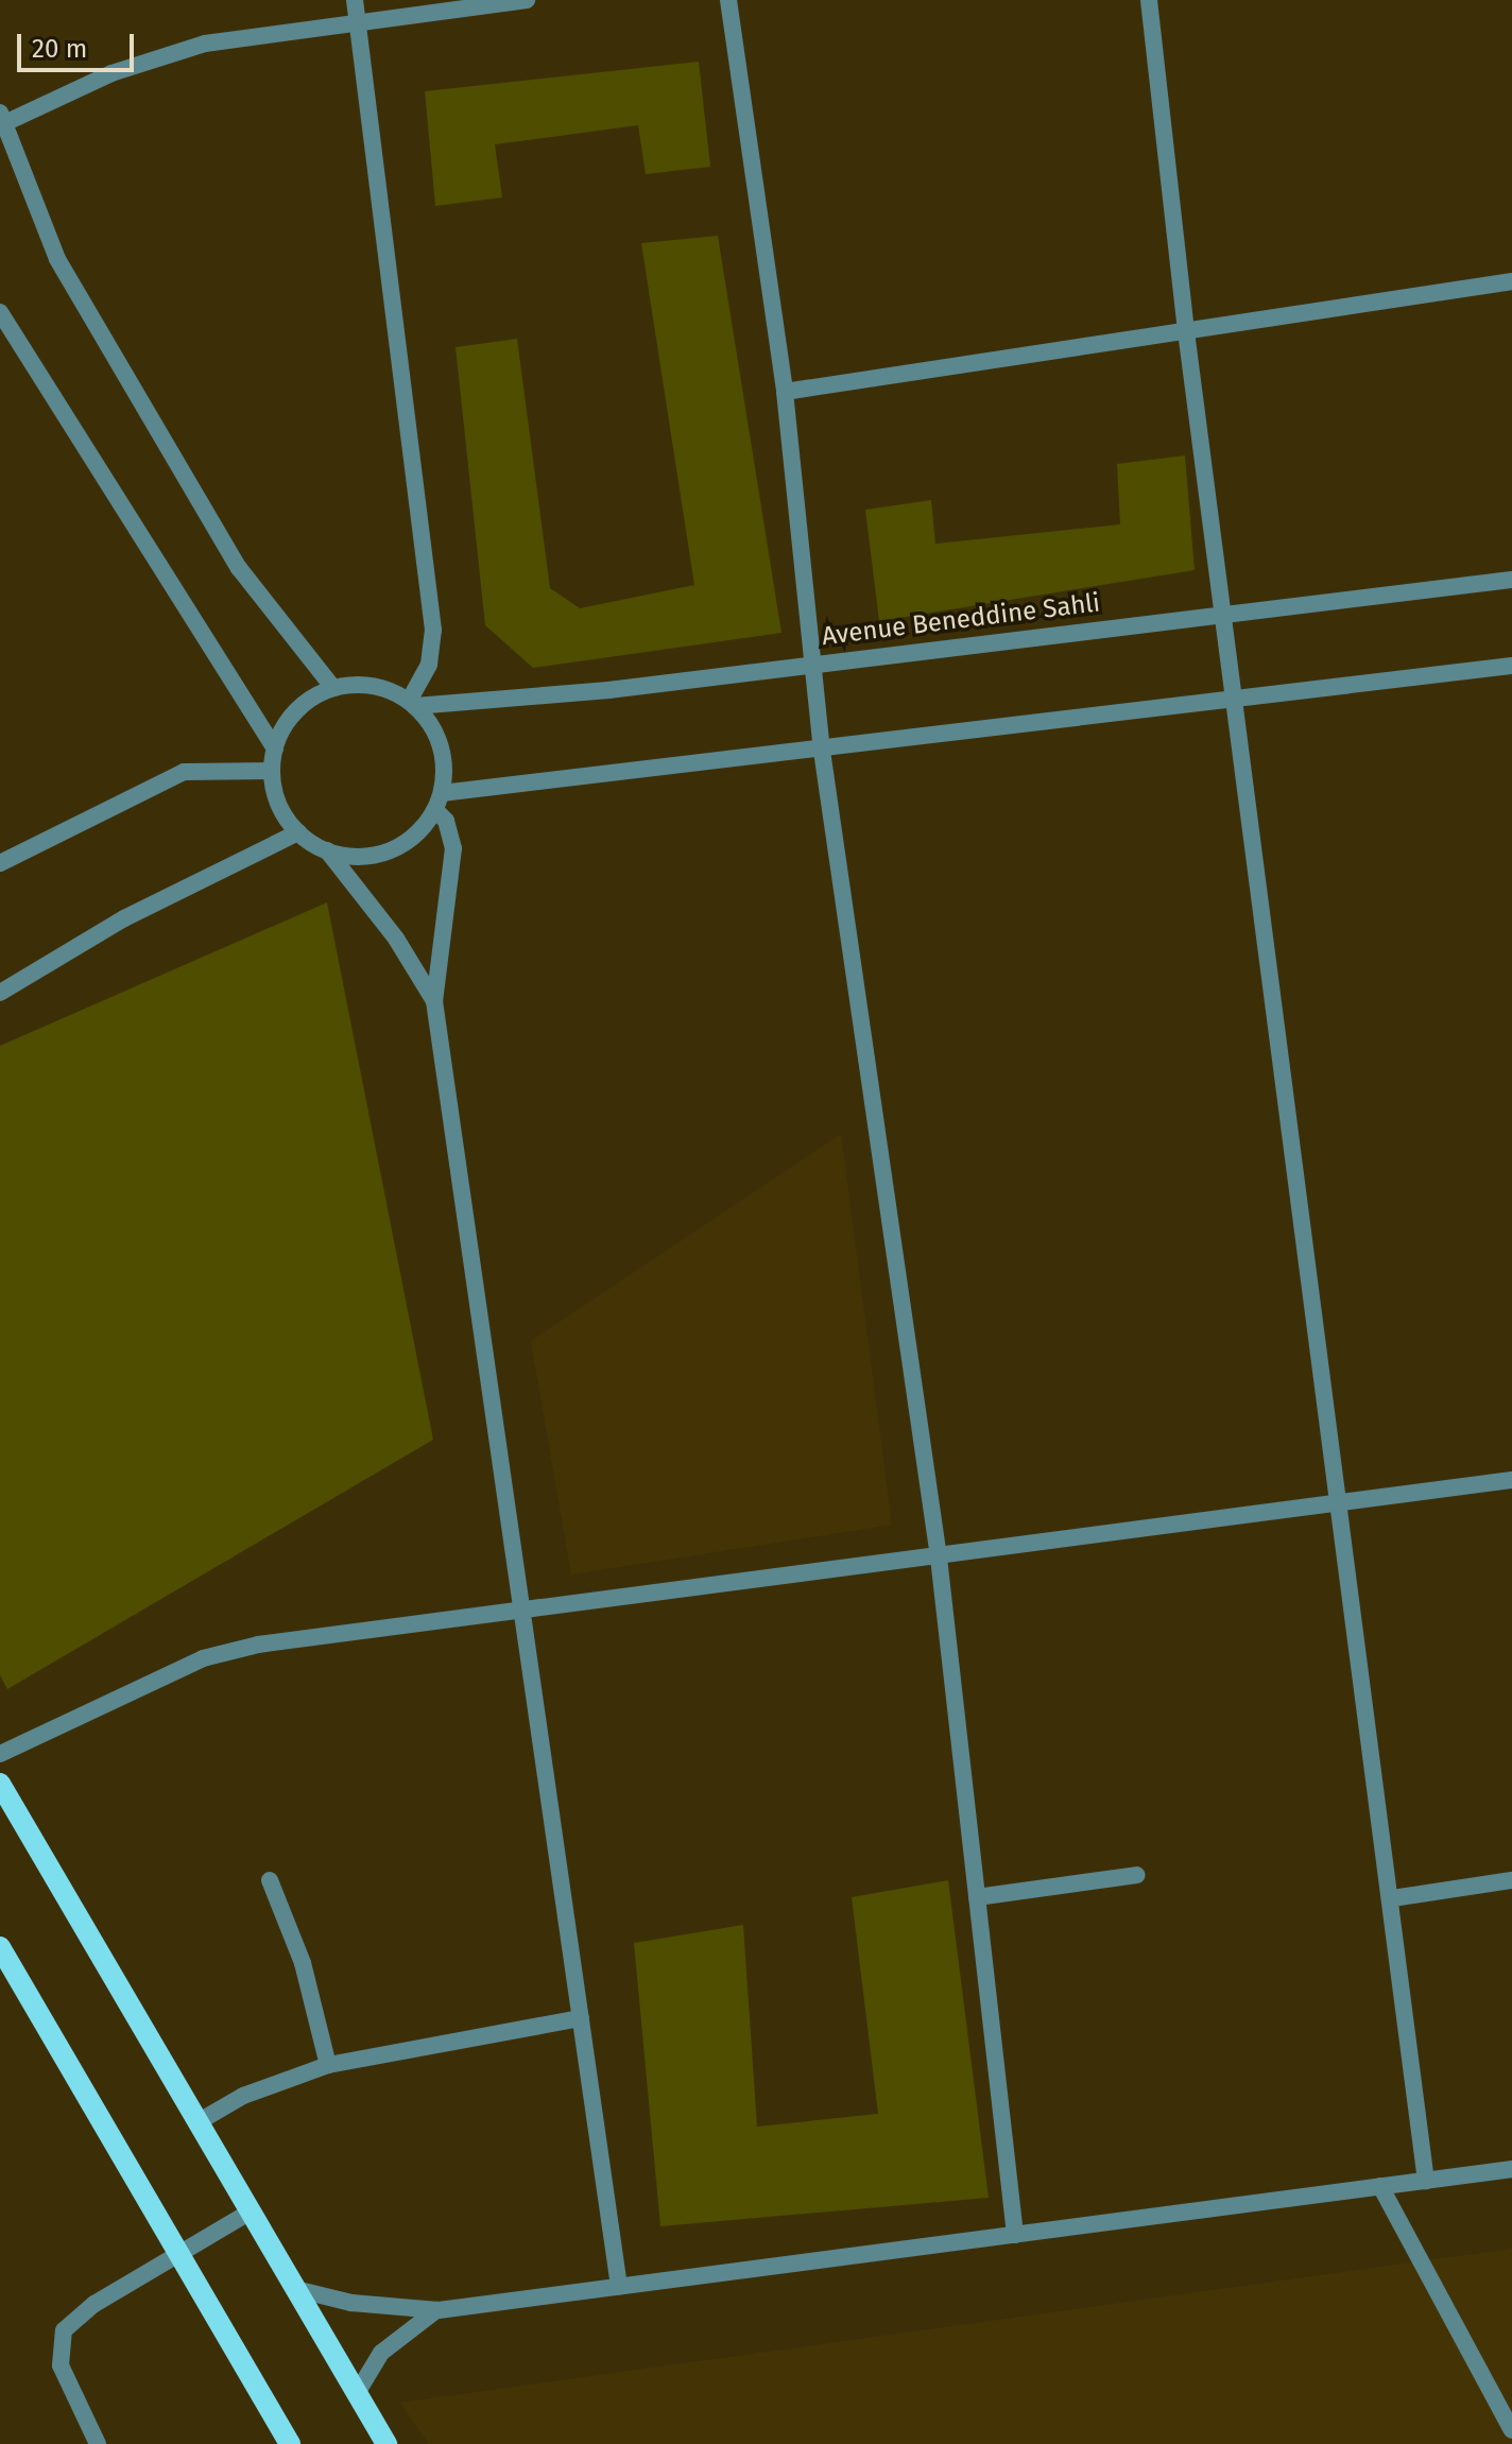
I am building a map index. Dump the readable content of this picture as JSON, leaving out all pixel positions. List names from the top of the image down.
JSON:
{
  "streets": {
    "street": ["Avenue Beneddine Sahli"]
  },
  "scale_bar": "20 m"
}
